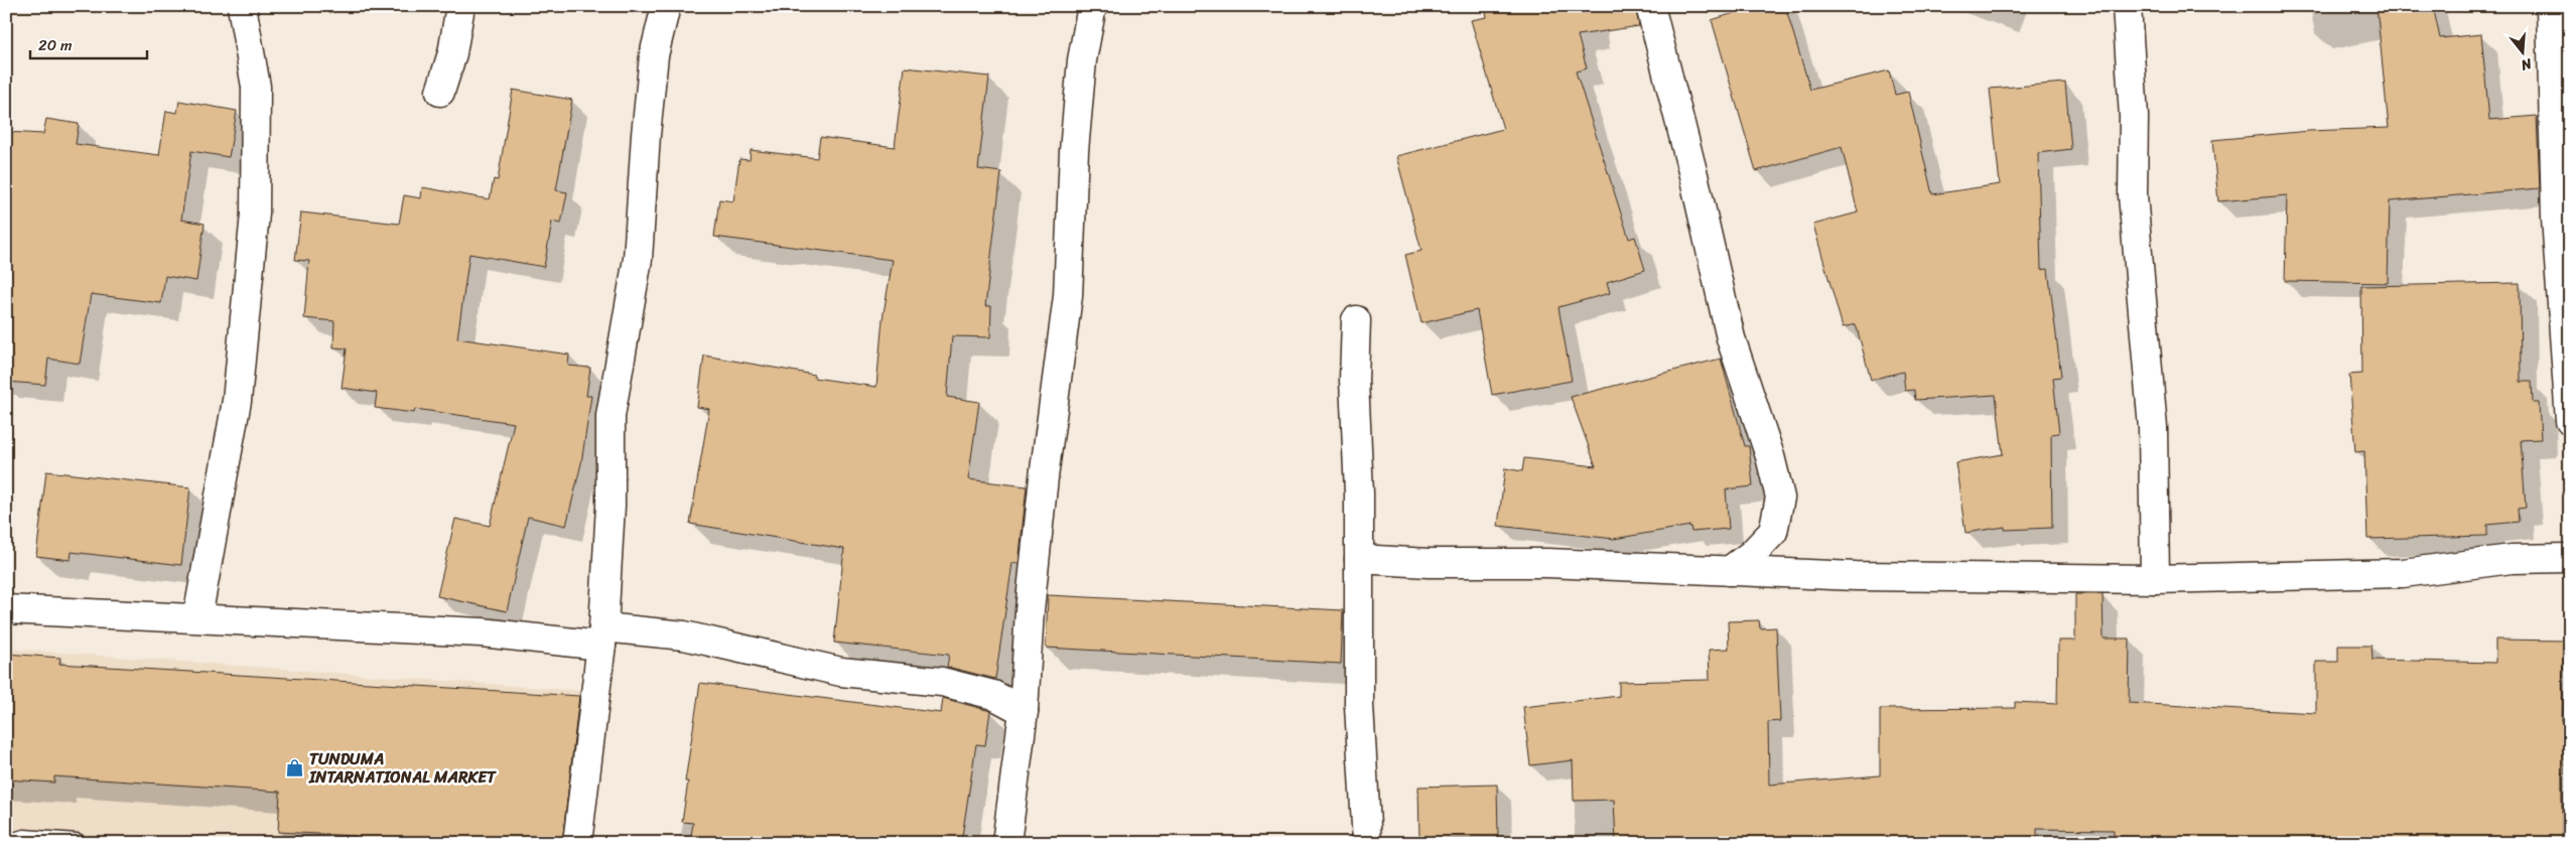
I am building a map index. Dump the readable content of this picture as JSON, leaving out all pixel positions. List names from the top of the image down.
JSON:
{
  "places": {
    "shop": ["TUNDUMA INTARNATIONAL MARKET"]
  },
  "scale_bar": "20 m",
  "north": "bottom"
}
